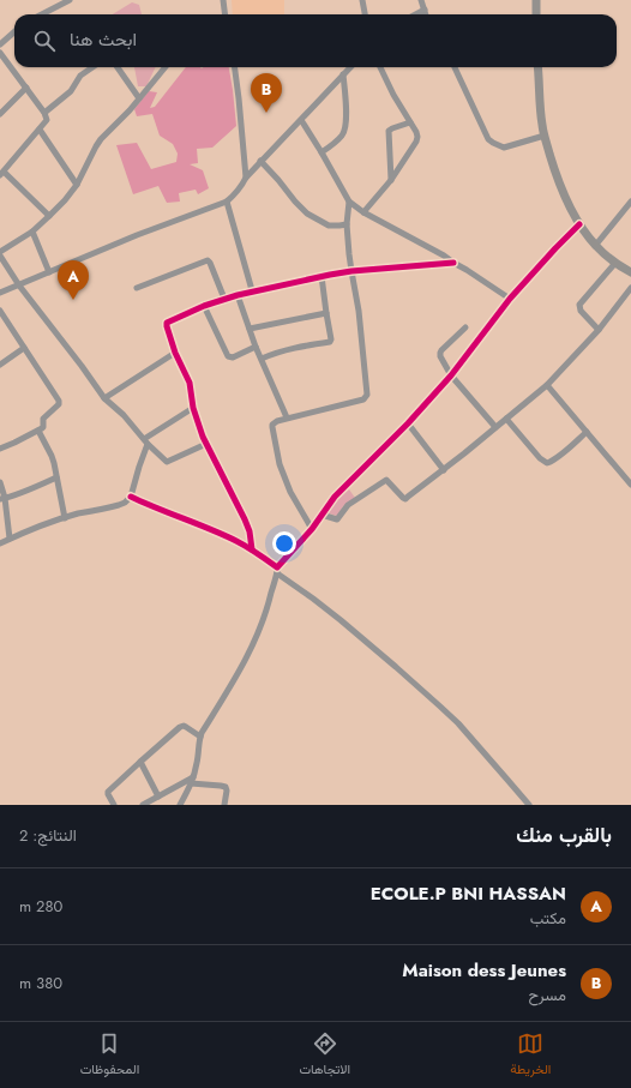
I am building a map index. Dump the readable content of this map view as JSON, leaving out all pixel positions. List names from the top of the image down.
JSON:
{
  "page": {
    "search": "ابحث هنا",
    "pins": ["B", "A"],
    "heading": ["بالقرب منك", "النتائج: 2"],
    "list": [
      {
        "mark": "A",
        "name": "ECOLE.P BNI HASSAN",
        "note": "مكتب",
        "value": "280 m"
      },
      {
        "mark": "B",
        "name": "Maison dess Jeunes",
        "note": "مسرح",
        "value": "380 m"
      }
    ],
    "nav": ["الخريطة", "الاتجاهات", "المحفوظات"]
  }
}
